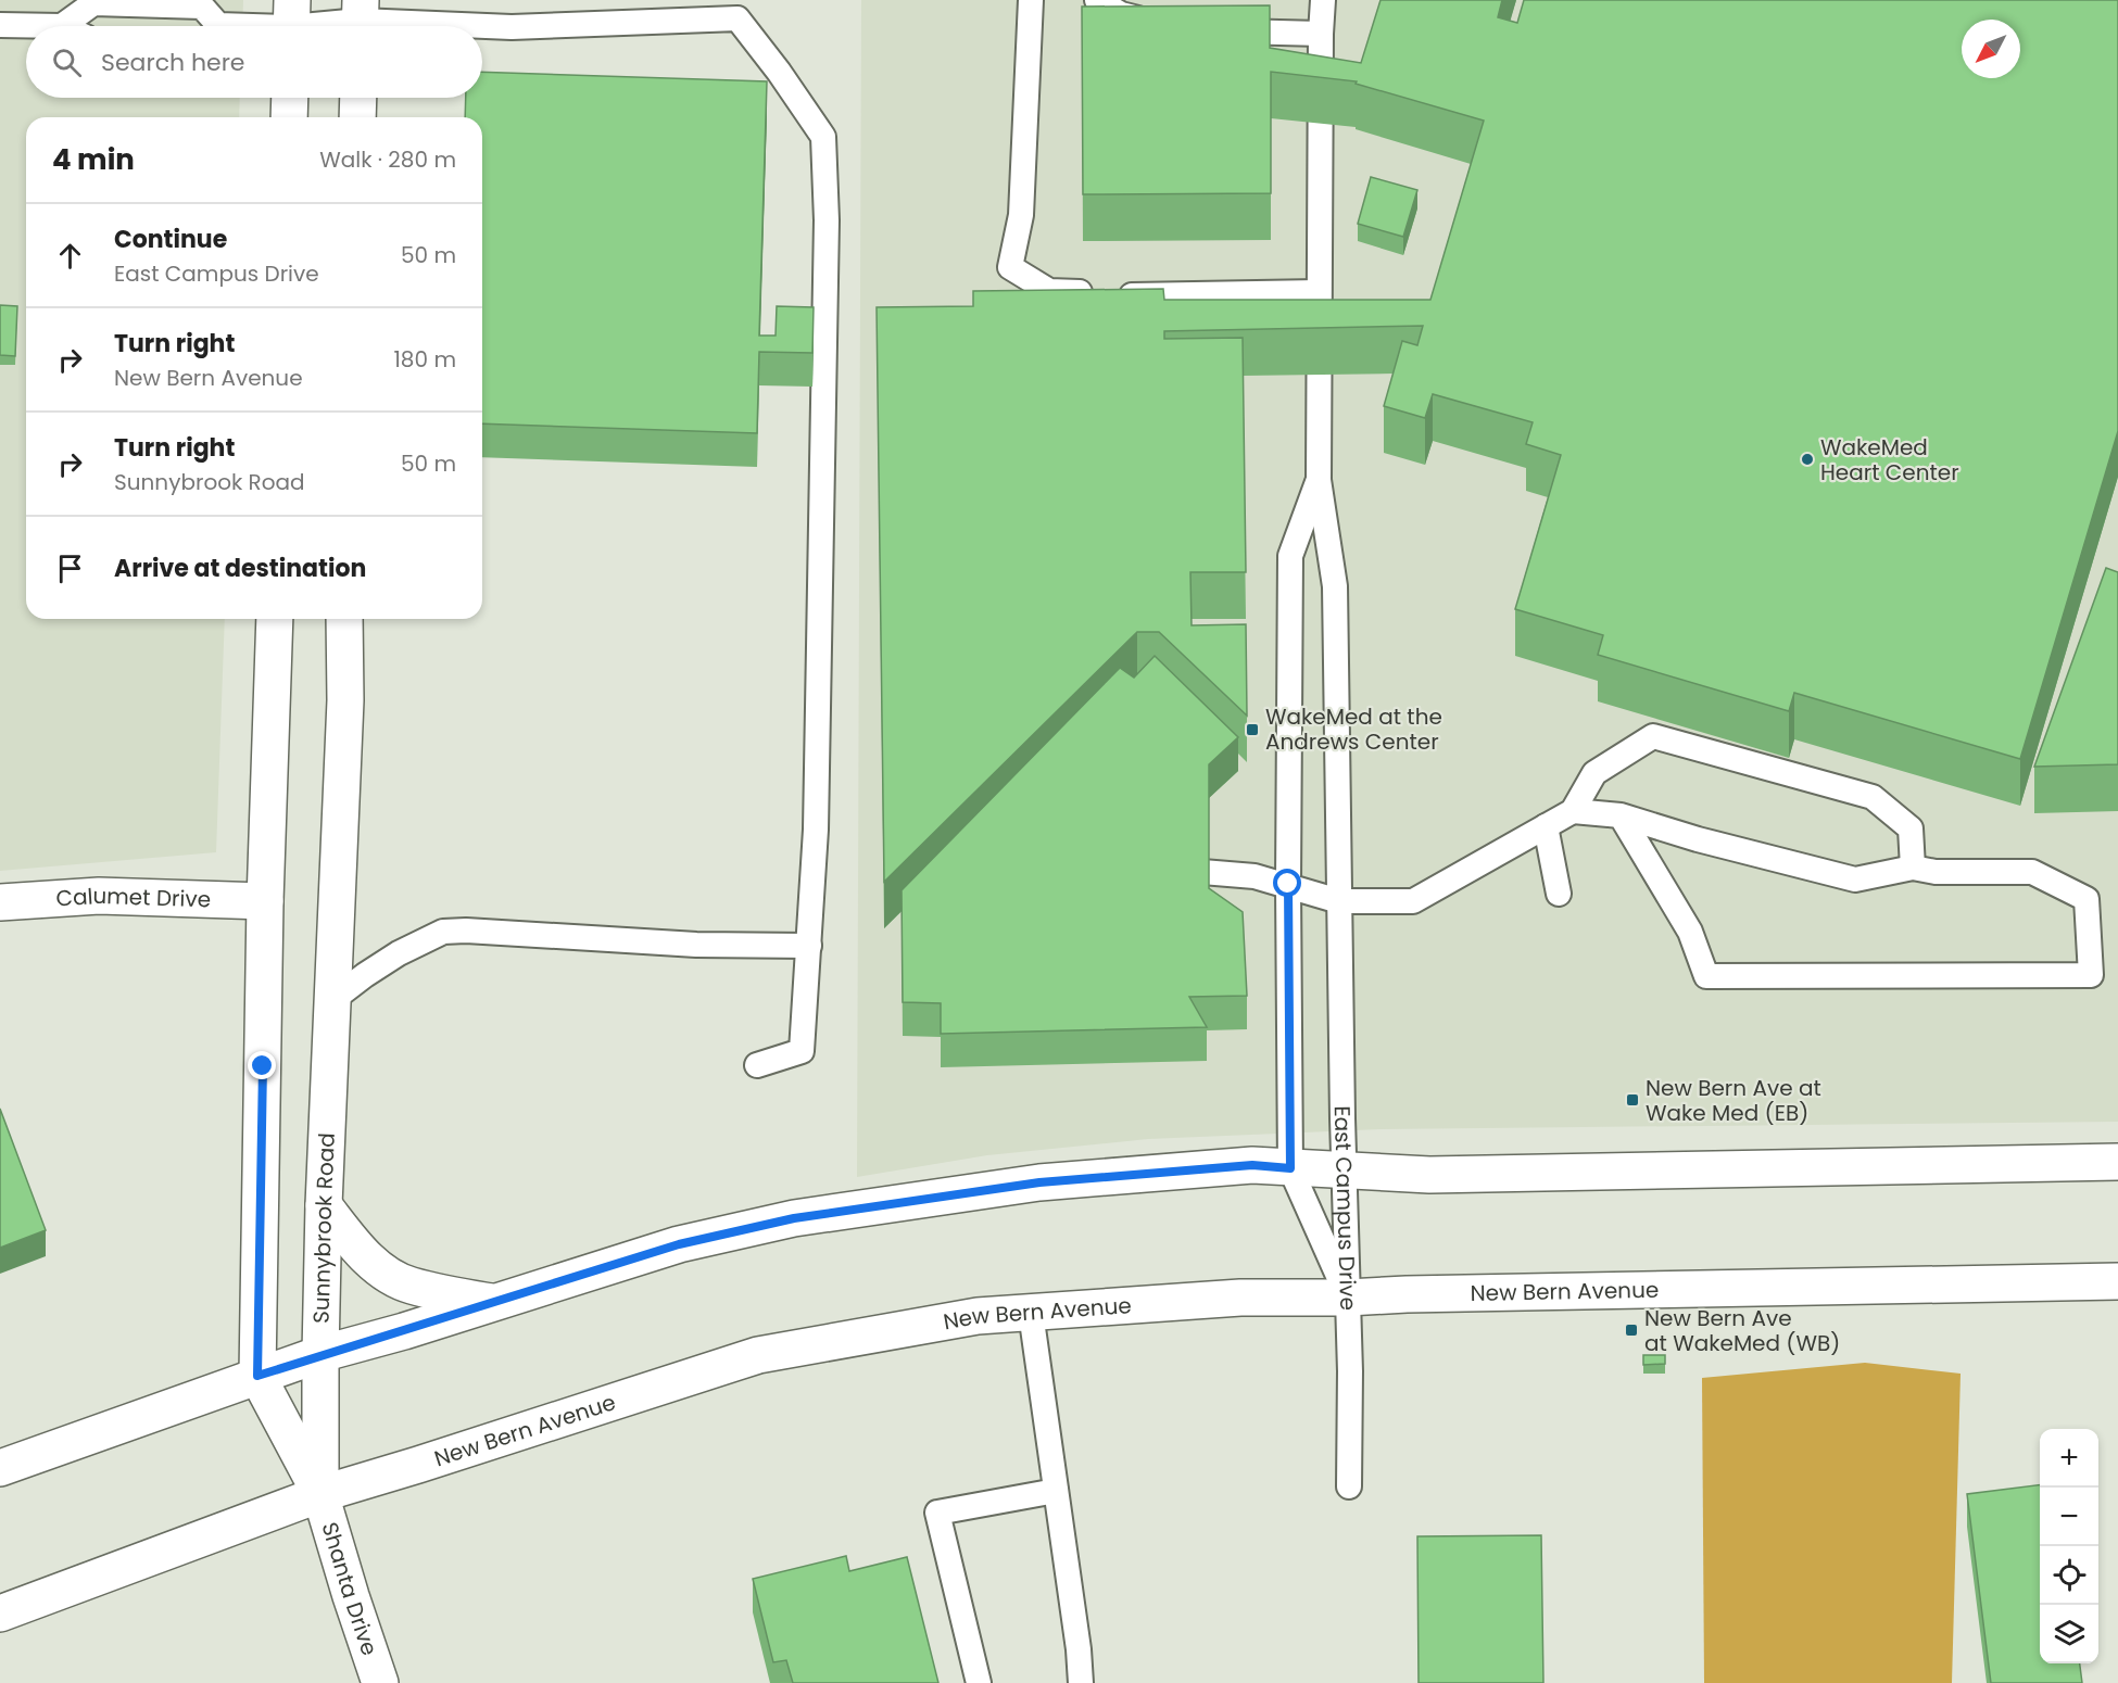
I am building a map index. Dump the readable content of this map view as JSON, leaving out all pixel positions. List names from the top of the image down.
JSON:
{
  "streets": {
    "main road": [
      "Calumet Drive",
      "Sunnybrook Road",
      "New Bern Avenue",
      "Shanta Drive"
    ],
    "lane": ["East Campus Drive"]
  },
  "crossings": [
    ["East Campus Drive", "New Bern Avenue"],
    ["Sunnybrook Road", "New Bern Avenue"],
    ["Sunnybrook Road", "Shanta Drive"],
    ["New Bern Avenue", "Shanta Drive"]
  ],
  "places": {
    "other": ["WakeMed Heart Center"],
    "transit": ["WakeMed at the Andrews Center", "New Bern Ave at Wake Med (EB)", "New Bern Ave at WakeMed (WB)"]
  },
  "north": "bottom left",
  "page": {
    "search": "Search here",
    "heading": ["4 min", "Walk · 280 m"],
    "list": [
      ["Continue", "East Campus Drive", "50 m"],
      ["Turn right", "New Bern Avenue", "180 m"],
      ["Turn right", "Sunnybrook Road", "50 m"],
      "Arrive at destination"
    ],
    "map_buttons": ["+", "−"]
  }
}
